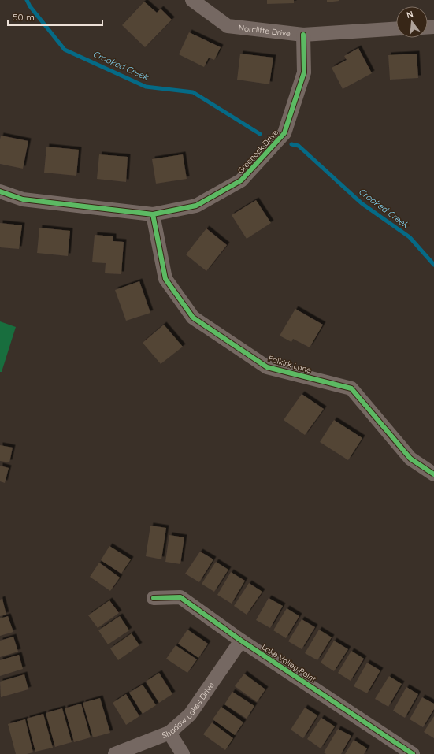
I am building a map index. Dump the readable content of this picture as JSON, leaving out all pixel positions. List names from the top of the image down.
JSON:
{
  "streets": {
    "street": [
      "Norcliffe Drive",
      "Greenock Drive",
      "Falkirk Lane",
      "Lake Valley Point",
      "Shadow Lakes Drive"
    ]
  },
  "crossings": [
    ["Norcliffe Drive", "Greenock Drive"],
    ["Greenock Drive", "Falkirk Lane"],
    ["Lake Valley Point", "Shadow Lakes Drive"]
  ],
  "water": ["Crooked Creek"],
  "scale_bar": "50 m",
  "north": "top"
}
